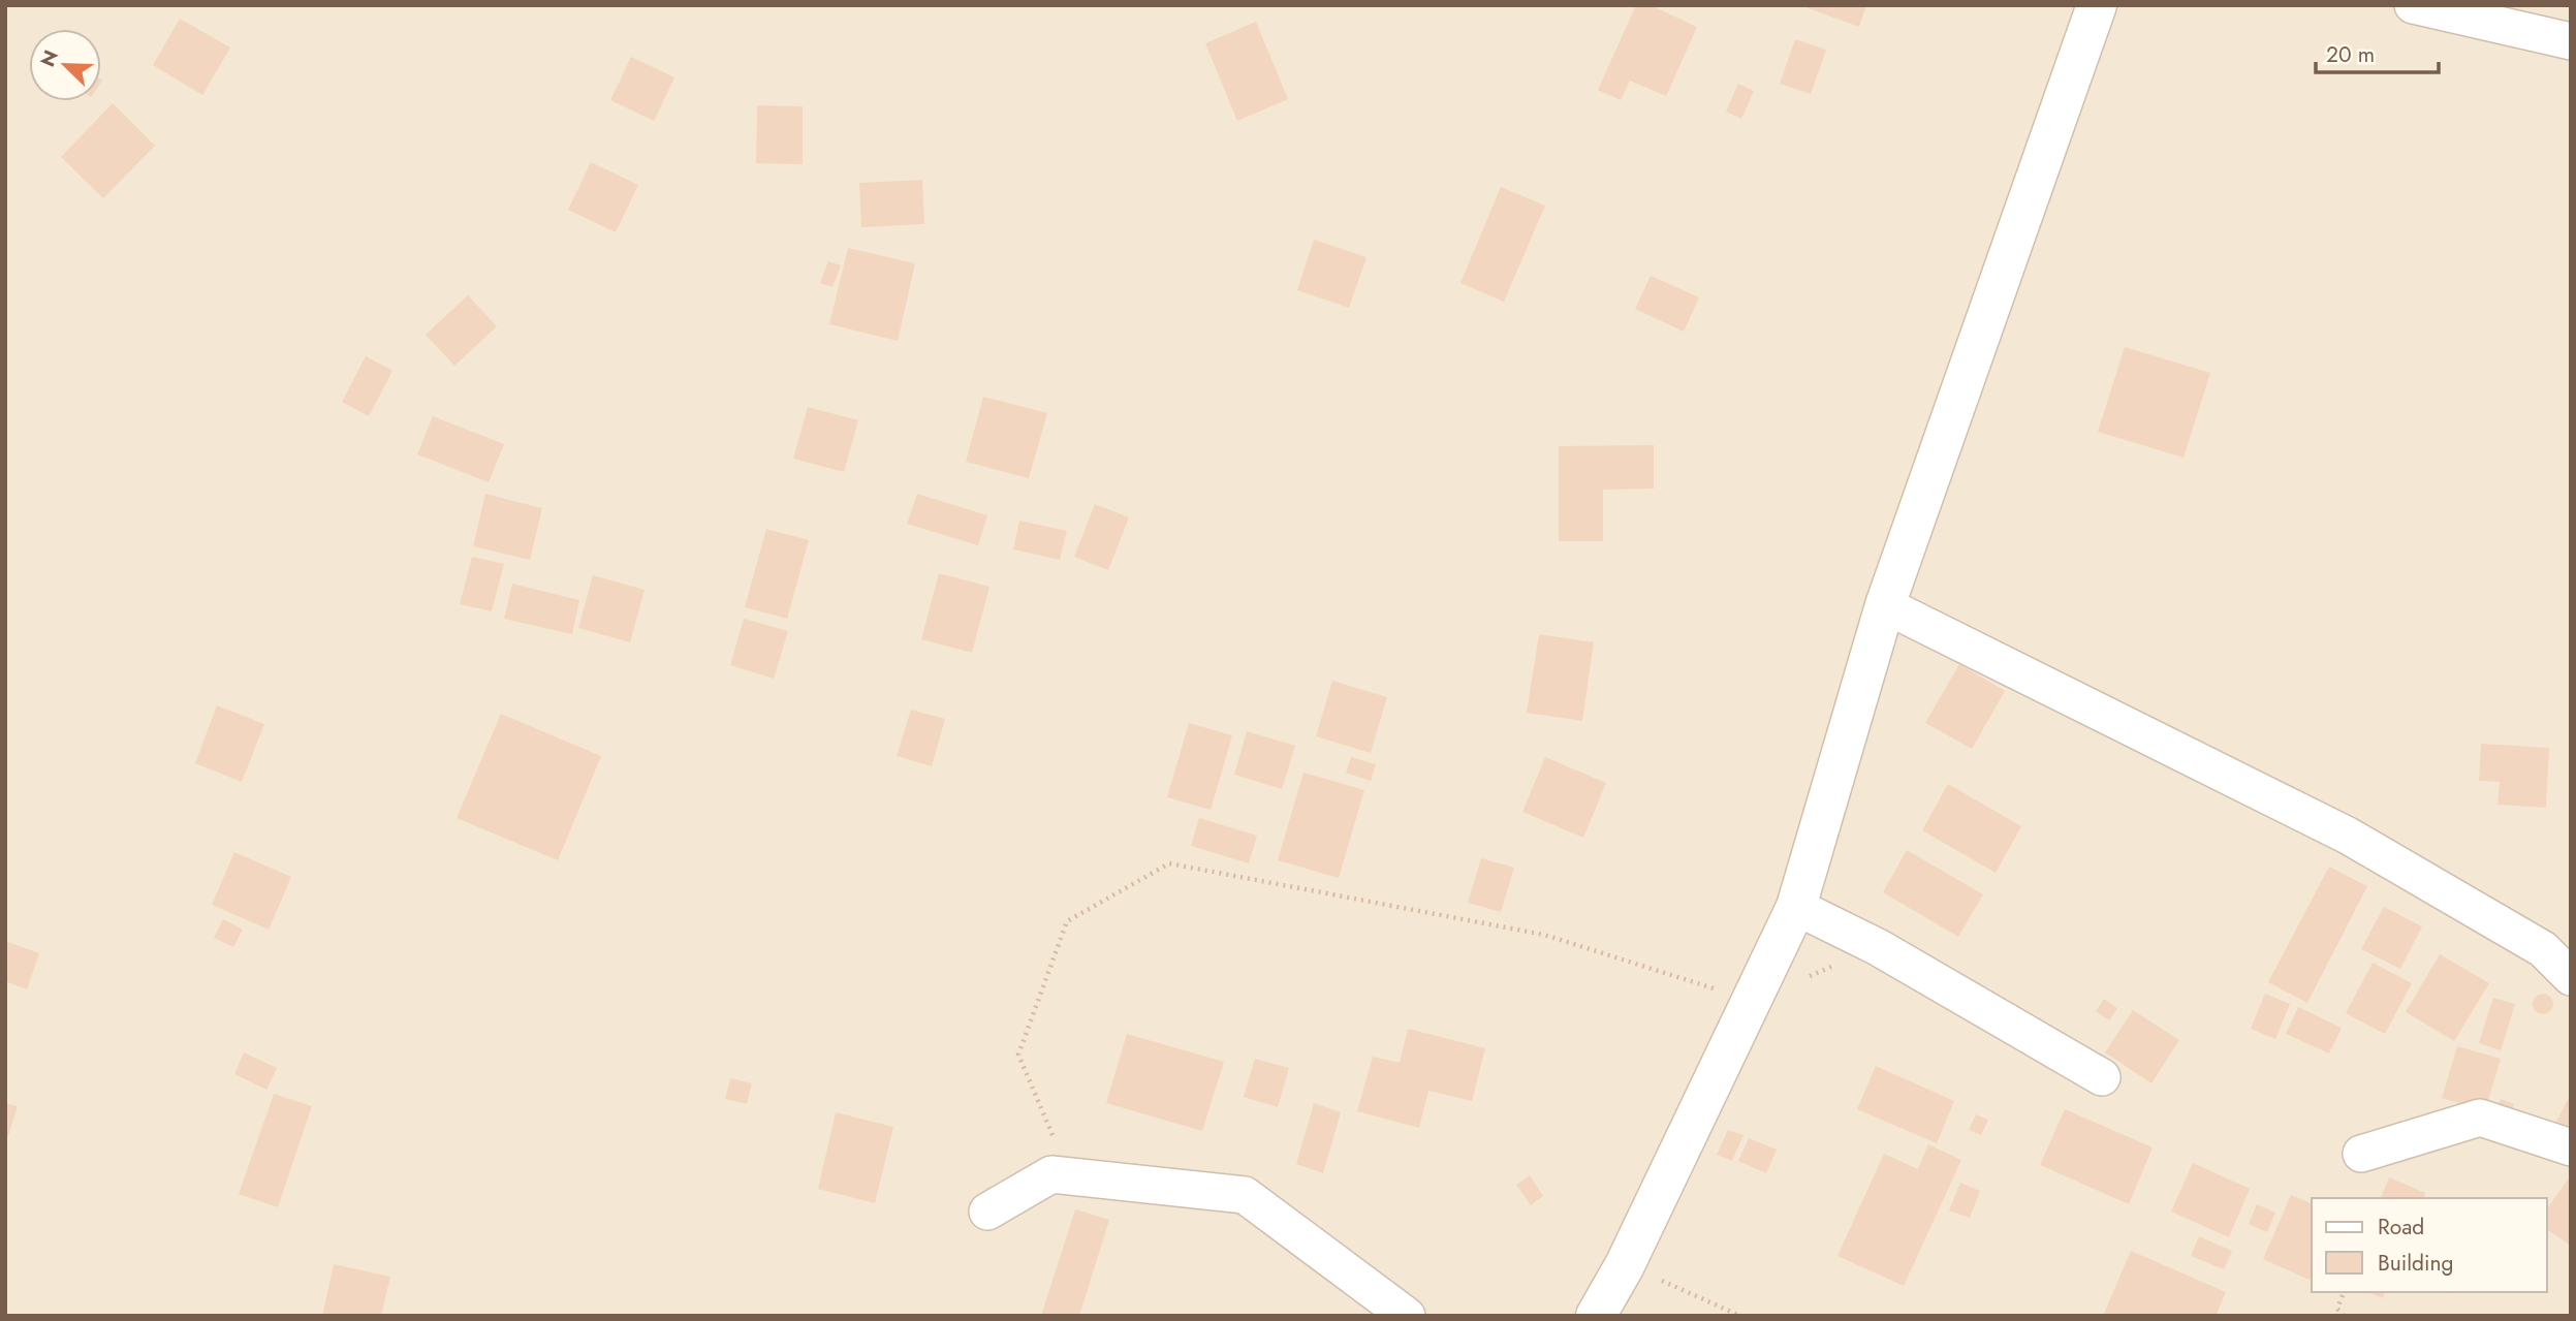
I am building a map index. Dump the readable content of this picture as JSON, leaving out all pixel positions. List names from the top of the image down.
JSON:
{
  "legend": ["Road", "Building"],
  "scale_bar": "20 m",
  "north": "top left"
}
